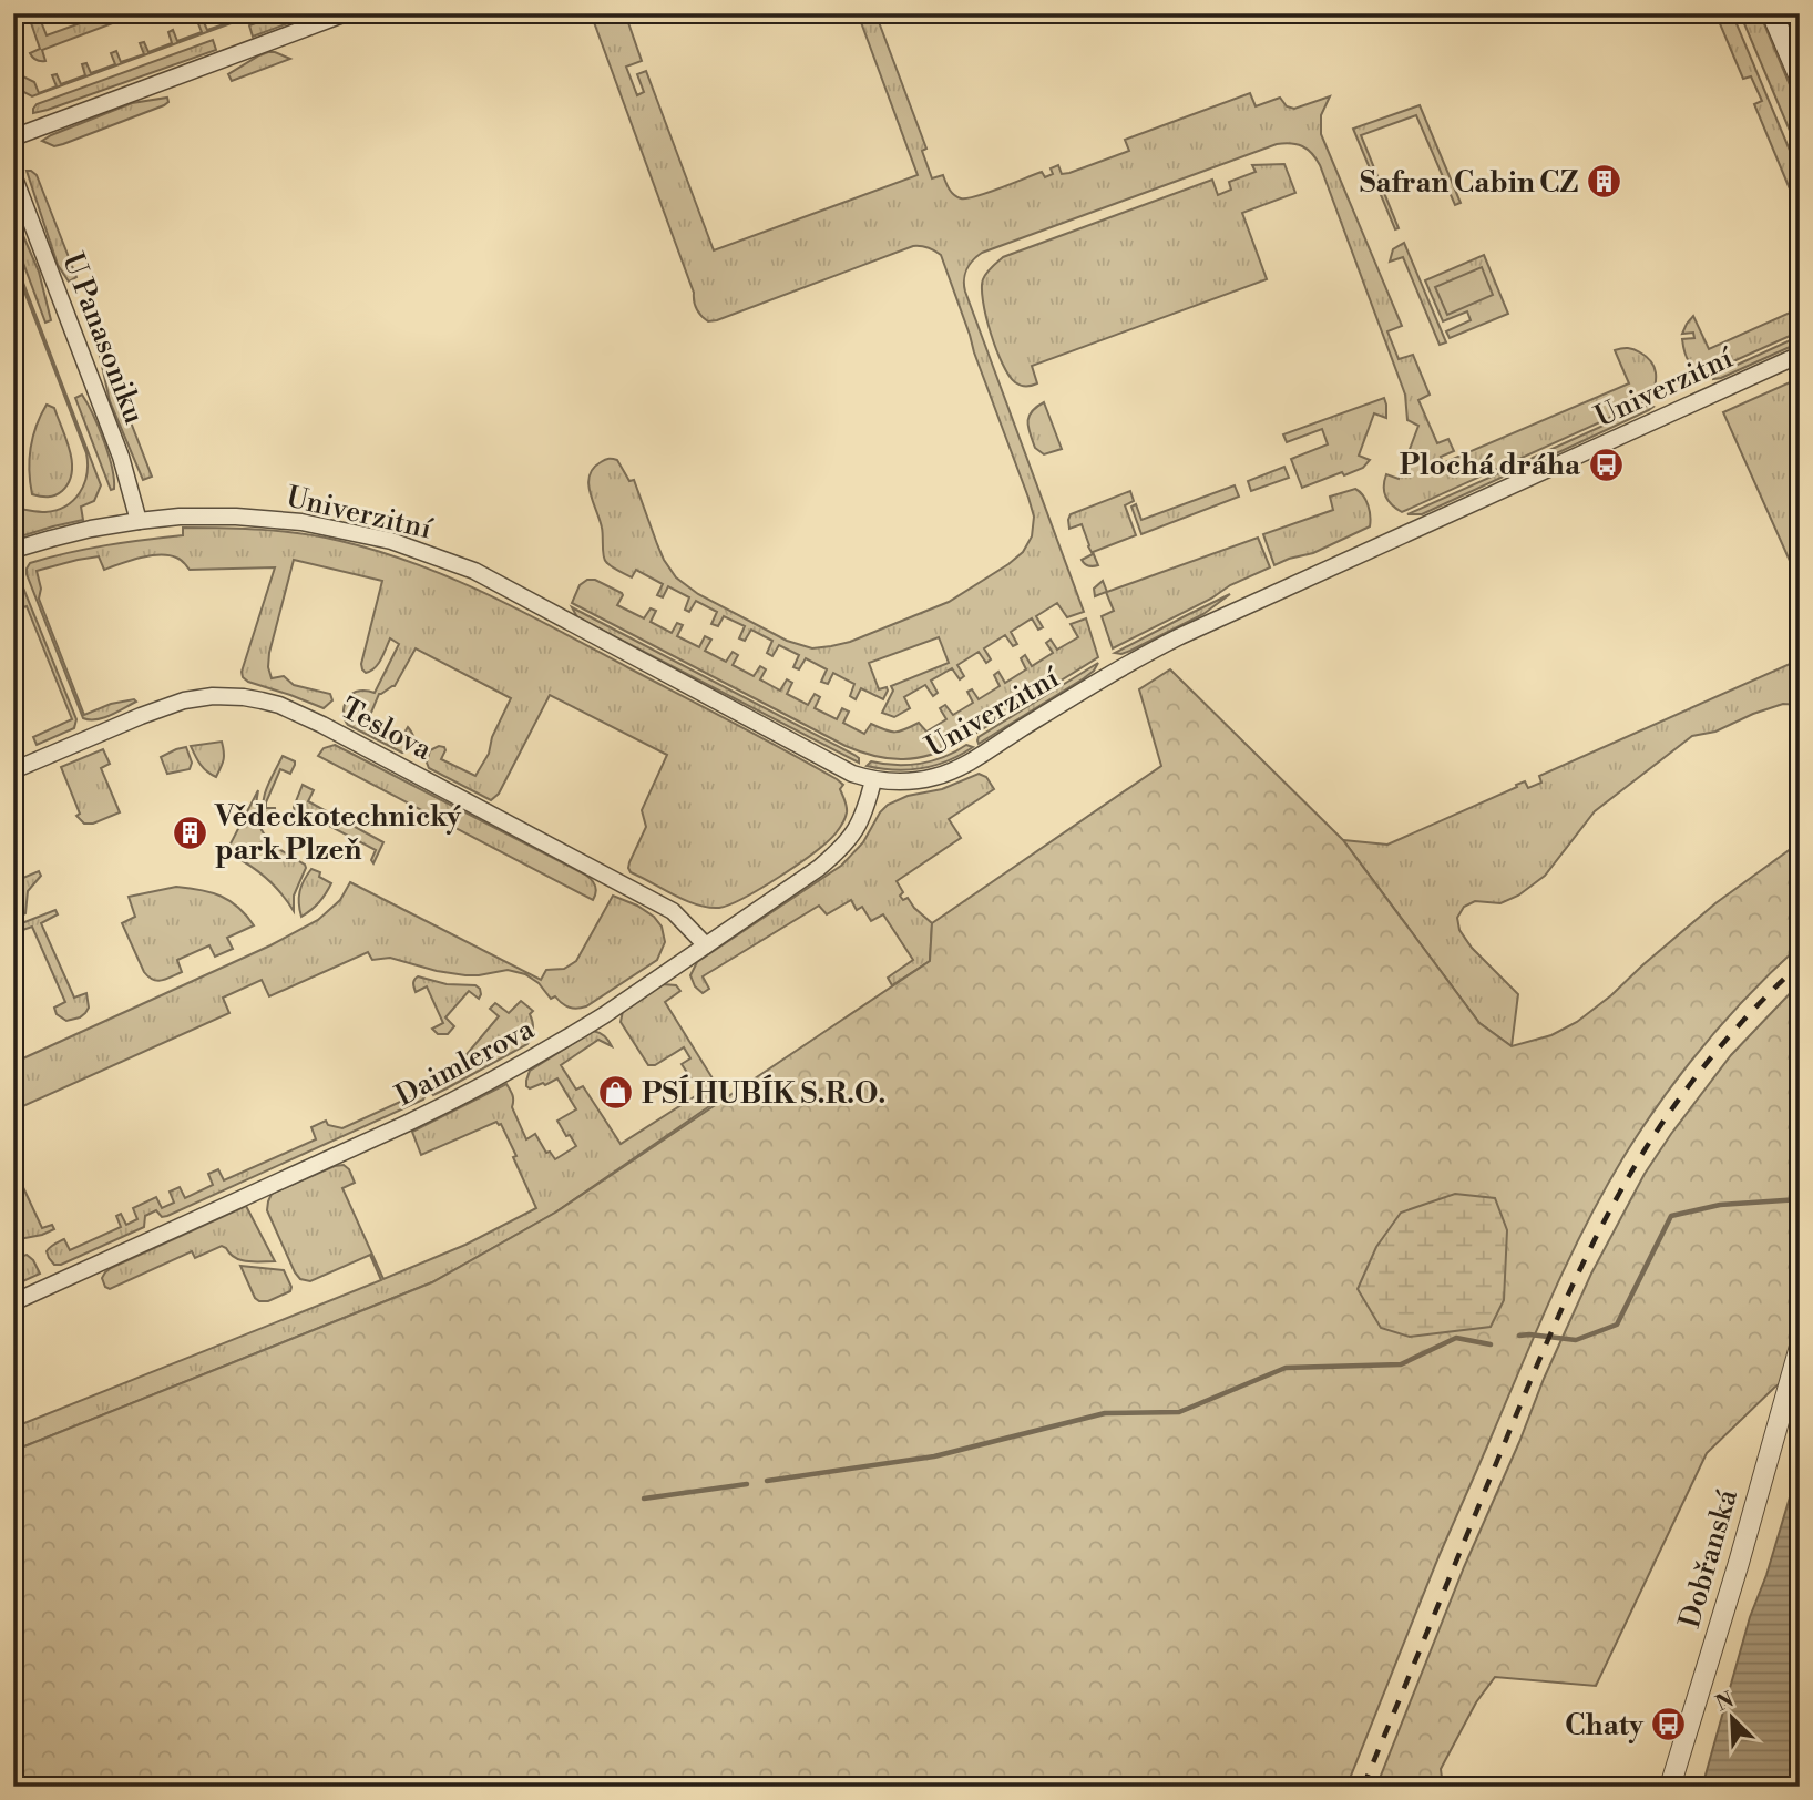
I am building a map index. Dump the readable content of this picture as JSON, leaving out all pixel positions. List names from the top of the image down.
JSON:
{
  "streets": {
    "street": [
      "U Panasoniku",
      "Univerzitní",
      "Teslova",
      "Daimlerova",
      "Dobřanská"
    ]
  },
  "crossings": [
    ["U Panasoniku", "Univerzitní"],
    ["Univerzitní", "Daimlerova"],
    ["Teslova", "Daimlerova"]
  ],
  "places": {
    "building": ["Safran Cabin CZ", "Vědeckotechnický park Plzeň"],
    "bus stop": ["Plochá dráha", "Chaty"],
    "shop": ["PSÍ HUBÍK S.R.O."]
  },
  "north": "top left"
}
